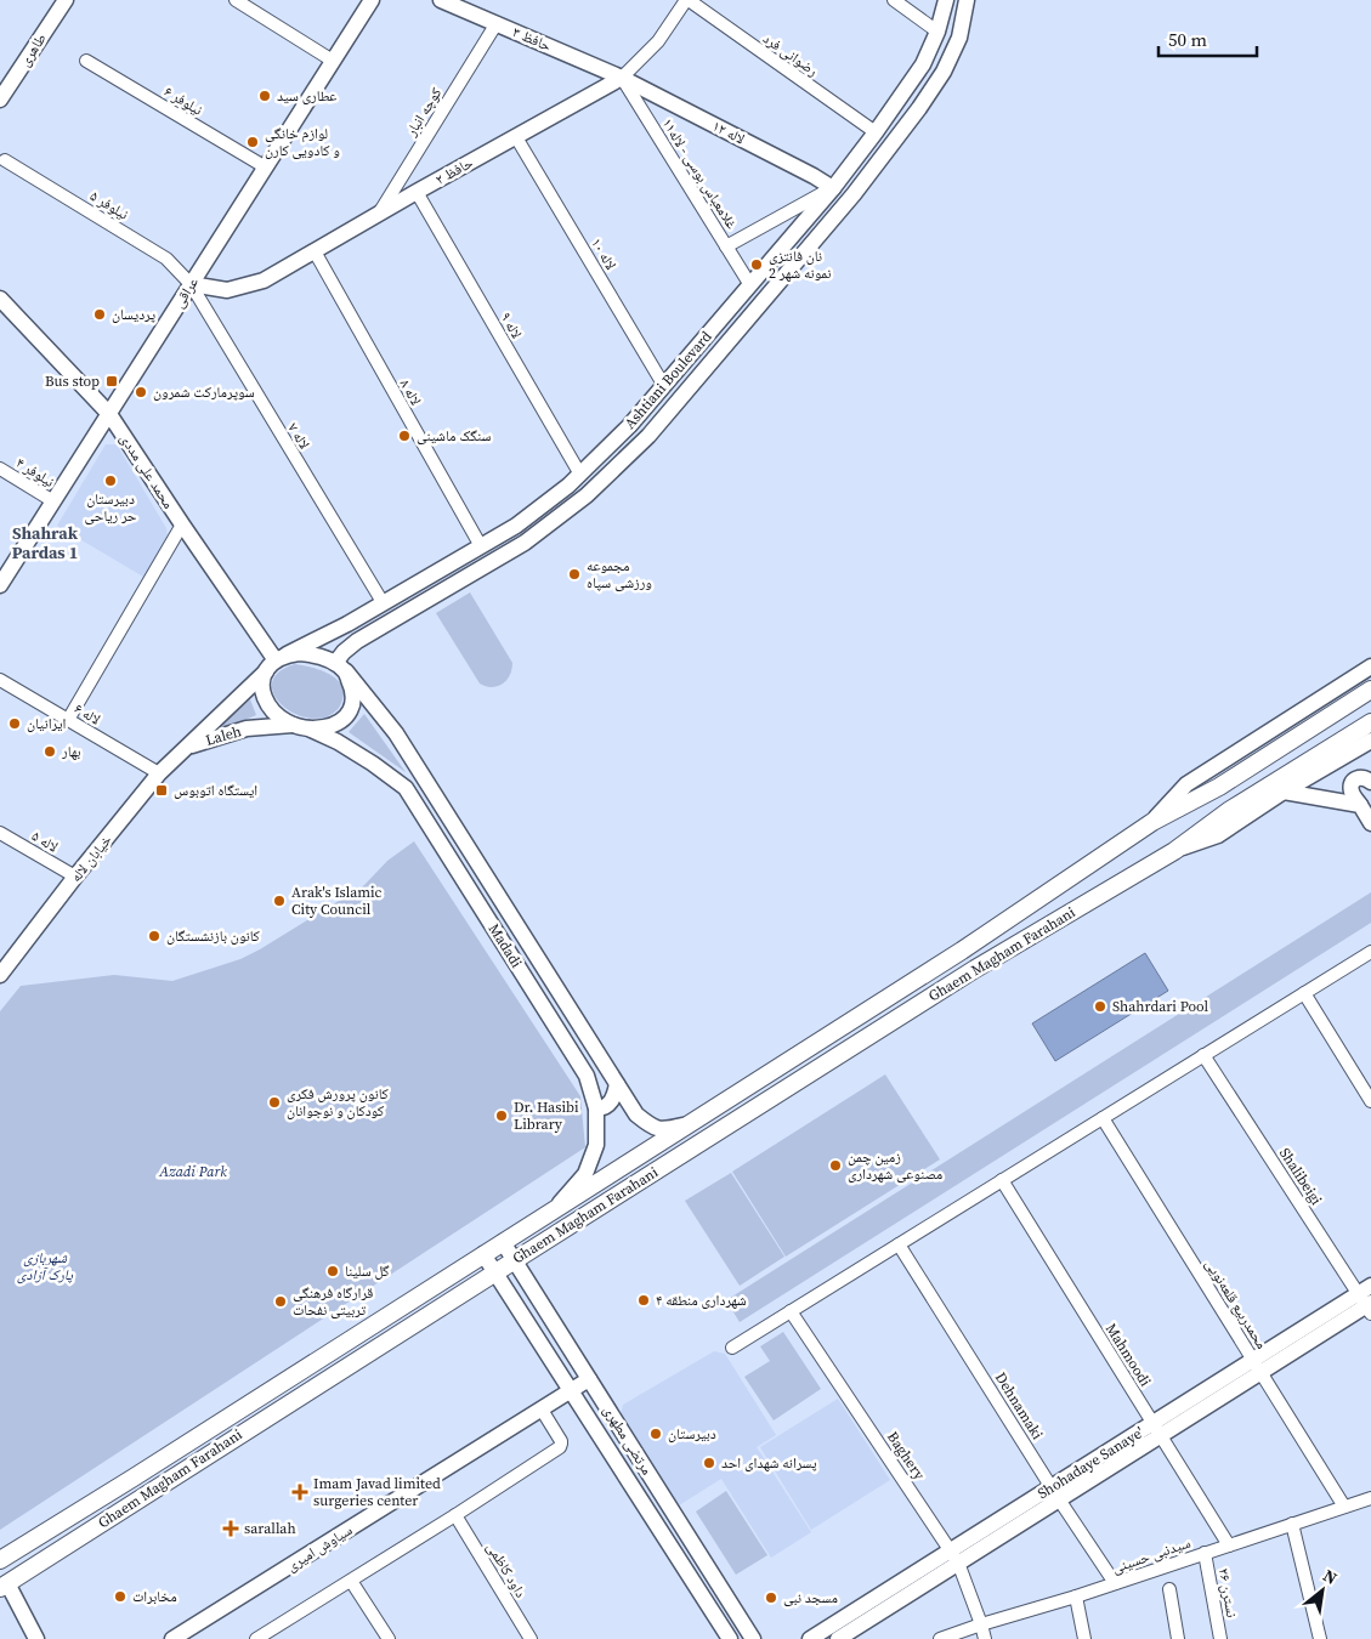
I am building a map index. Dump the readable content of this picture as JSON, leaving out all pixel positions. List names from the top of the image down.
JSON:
{
  "streets": {
    "main road": ["Ghaem Magham Farahani"],
    "street": [
      "حافظ ۳",
      "طاهری",
      "رضوانی فرد",
      "نیلوفر ۶",
      "کوچه انبار",
      "لاله ۱۲",
      "حافظ ۲",
      "غلامعباس بوسی - لاله۱۱",
      "نیلوفر ۵",
      "لاله ۱۰",
      "عراقی",
      "لاله ۹",
      "Ashtiani Boulevard",
      "لاله ۸",
      "لاله ۷",
      "محمد علی مددی",
      "نیلوفر ۴",
      "لاله ۶",
      "Laleh",
      "لاله ۵",
      "خیابان لاله",
      "Madadi",
      "Shalibeigi",
      "محمدربیع قلعه‌نویی",
      "Mahmoodi",
      "Dehnamaki",
      "مرتضی مطهری",
      "Baghery",
      "Shohadaye Sanaye'",
      "سیاوش امیری",
      "سیدنبی حسینی",
      "داود کاظمی",
      "نسترن ۲۶"
    ]
  },
  "crossings": [
    ["حافظ ۳", "کوچه انبار"],
    ["حافظ ۳", "لاله ۱۲"],
    ["حافظ ۳", "حافظ ۲"],
    ["حافظ ۳", "غلامعباس بوسی - لاله۱۱"],
    ["رضوانی فرد", "حافظ ۲"],
    ["رضوانی فرد", "Ashtiani Boulevard"],
    ["نیلوفر ۶", "عراقی"],
    ["کوچه انبار", "حافظ ۲"],
    ["لاله ۱۲", "حافظ ۲"],
    ["لاله ۱۲", "غلامعباس بوسی - لاله۱۱"],
    ["لاله ۱۲", "Ashtiani Boulevard"],
    ["حافظ ۲", "غلامعباس بوسی - لاله۱۱"],
    ["حافظ ۲", "نیلوفر ۵"],
    ["حافظ ۲", "لاله ۱۰"],
    ["حافظ ۲", "عراقی"],
    ["حافظ ۲", "لاله ۹"],
    ["حافظ ۲", "لاله ۸"],
    ["حافظ ۲", "لاله ۷"],
    ["غلامعباس بوسی - لاله۱۱", "Ashtiani Boulevard"],
    ["نیلوفر ۵", "عراقی"],
    ["نیلوفر ۵", "لاله ۷"],
    ["لاله ۱۰", "Ashtiani Boulevard"],
    ["عراقی", "لاله ۷"],
    ["عراقی", "محمد علی مددی"],
    ["عراقی", "نیلوفر ۴"],
    ["لاله ۹", "Ashtiani Boulevard"],
    ["Ashtiani Boulevard", "لاله ۸"],
    ["Ashtiani Boulevard", "لاله ۷"],
    ["Ashtiani Boulevard", "محمد علی مددی"],
    ["Ashtiani Boulevard", "Laleh"],
    ["Ashtiani Boulevard", "Madadi"],
    ["محمد علی مددی", "Laleh"],
    ["محمد علی مددی", "Madadi"],
    ["لاله ۶", "خیابان لاله"],
    ["Laleh", "خیابان لاله"],
    ["Laleh", "Madadi"],
    ["لاله ۵", "خیابان لاله"],
    ["Madadi", "Ghaem Magham Farahani"],
    ["Ghaem Magham Farahani", "مرتضی مطهری"],
    ["Shalibeigi", "Shohadaye Sanaye'"],
    ["محمدربیع قلعه‌نویی", "Shohadaye Sanaye'"],
    ["محمدربیع قلعه‌نویی", "سیدنبی حسینی"],
    ["Mahmoodi", "Shohadaye Sanaye'"],
    ["Mahmoodi", "سیدنبی حسینی"],
    ["Dehnamaki", "Shohadaye Sanaye'"],
    ["Dehnamaki", "سیدنبی حسینی"],
    ["مرتضی مطهری", "سیاوش امیری"],
    ["Baghery", "Shohadaye Sanaye'"],
    ["Baghery", "سیدنبی حسینی"],
    ["سیدنبی حسینی", "نسترن ۲۶"]
  ],
  "districts": ["Shahrak Pardas 1"],
  "parks": ["Azadi Park", "شهربازی پارک آزادی"],
  "places": {
    "other": [
      "عطاری سید",
      "لوازم خانگی و کادویی کارن",
      "نان فانتزی نمونه شهر 2",
      "پردیسان",
      "سوپرمارکت شمرون",
      "سنگک ماشینی",
      "دبیرستان حر ریاحی",
      "مجموعه ورزشی سپاه",
      "ایرانیان",
      "بهار",
      "Arak's Islamic City Council",
      "کانون بازنشستگان",
      "Shahrdari Pool",
      "کانون پرورش فکری کودکان و نوجوانان",
      "Dr. Hasibi Library",
      "زمین چمن مصنوعی شهرداری",
      "گل سلینا",
      "شهرداری منطقه ۴",
      "قرارگاه فرهنگی تربیتی نفحات",
      "دبیرستان",
      "پسرانه شهدای احد",
      "مخابرات",
      "مسجد نبی"
    ],
    "transit": ["Bus stop", "ایستگاه اتوبوس"],
    "health": ["Imam Javad limited surgeries center", "sarallah"]
  },
  "scale_bar": "50 m",
  "north": "top right"
}
